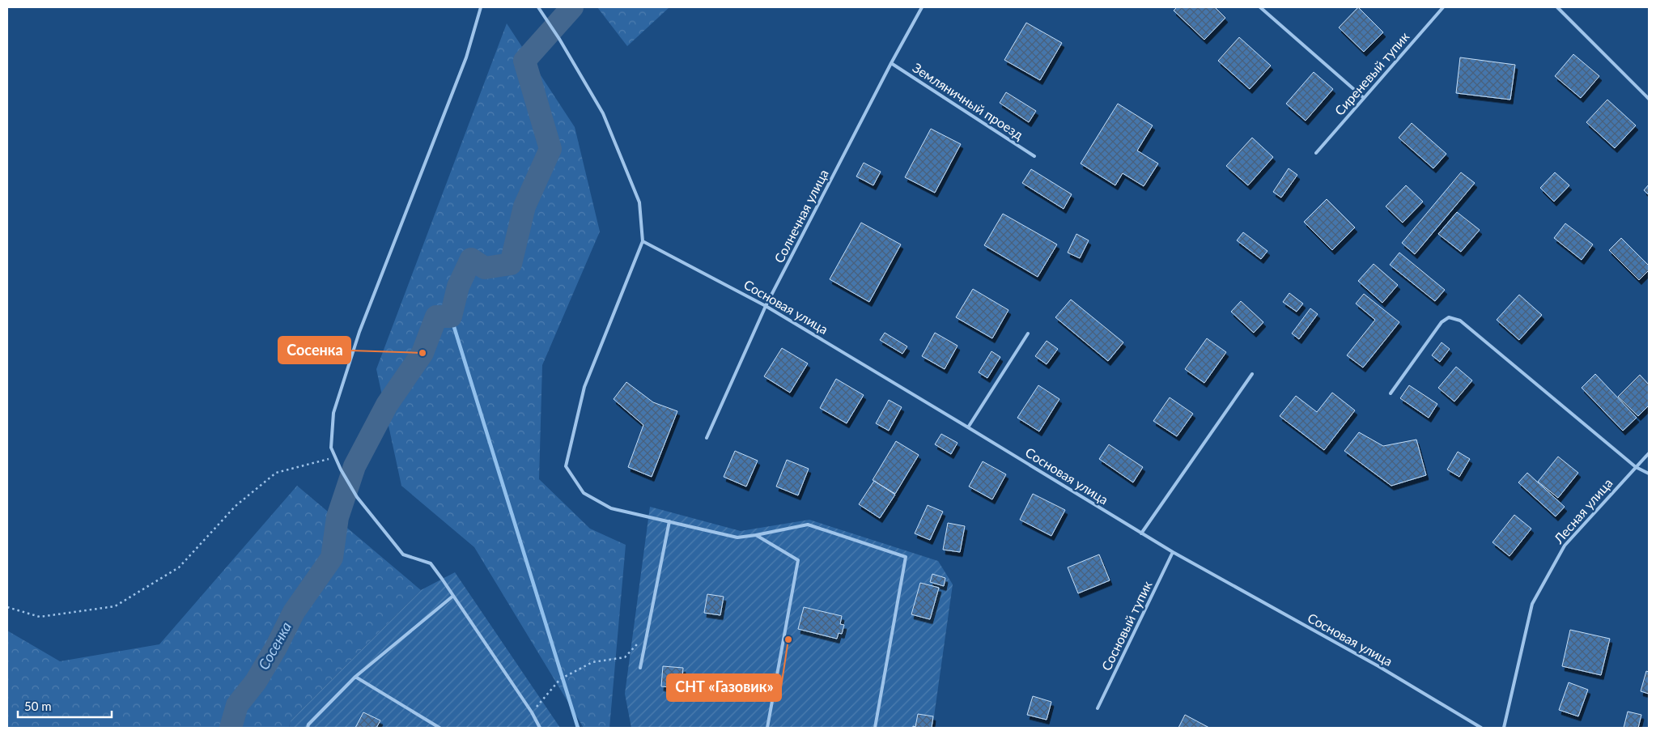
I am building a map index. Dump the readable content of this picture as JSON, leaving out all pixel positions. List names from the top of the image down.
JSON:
{
  "streets": {
    "lane": [
      "Сиреневый тупик",
      "Земляничный проезд",
      "Солнечная улица",
      "Сосновая улица",
      "Лесная улица",
      "Сосновый тупик"
    ]
  },
  "crossings": [
    ["Земляничный проезд", "Солнечная улица"],
    ["Солнечная улица", "Сосновая улица"],
    ["Сосновая улица", "Сосновый тупик"]
  ],
  "water": ["Сосенка"],
  "places": ["Сосенка", "СНТ «Газовик»"],
  "scale_bar": "50 m"
}
